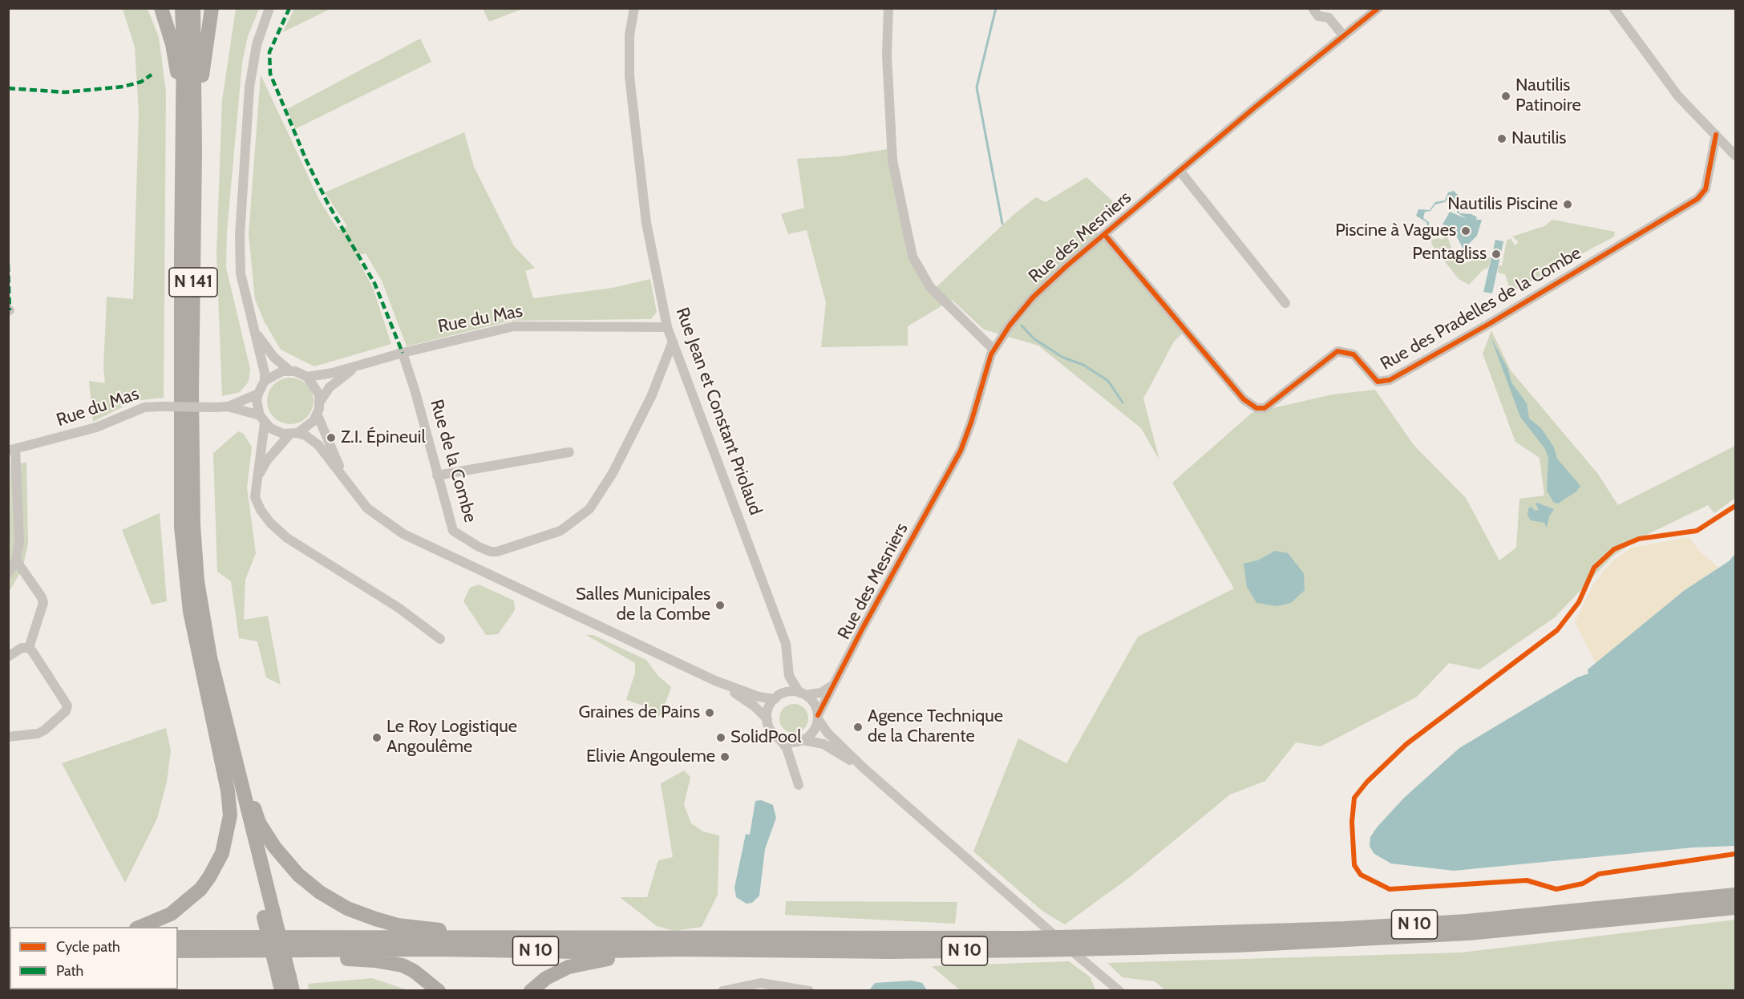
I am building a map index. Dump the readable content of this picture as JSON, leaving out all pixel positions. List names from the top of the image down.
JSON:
{
  "streets": {
    "highway": ["N 141", "N 10"],
    "street": [
      "Rue des Mesniers",
      "Rue des Pradelles de la Combe",
      "Rue du Mas",
      "Rue Jean et Constant Priolaud",
      "Rue de la Combe"
    ]
  },
  "crossings": [
    ["Rue des Mesniers", "Rue des Pradelles de la Combe"],
    ["Rue des Mesniers", "Rue Jean et Constant Priolaud"],
    ["Rue du Mas", "Rue Jean et Constant Priolaud"],
    ["Rue du Mas", "Rue de la Combe"],
    ["Rue Jean et Constant Priolaud", "Rue de la Combe"]
  ],
  "places": [
    "Nautilis Patinoire",
    "Nautilis",
    "Nautilis Piscine",
    "Piscine à Vagues",
    "Pentagliss",
    "Z.I. Épineuil",
    "Salles Municipales de la Combe",
    "Graines de Pains",
    "Agence Technique de la Charente",
    "Le Roy Logistique Angoulême",
    "SolidPool",
    "Elivie Angouleme"
  ],
  "legend": ["Cycle path", "Path"]
}
